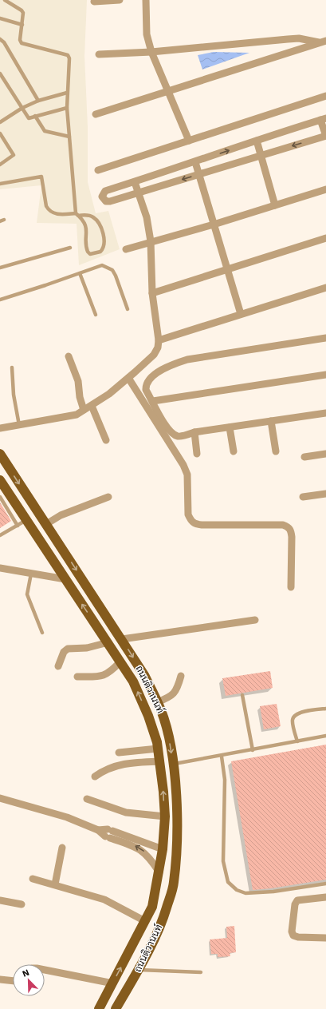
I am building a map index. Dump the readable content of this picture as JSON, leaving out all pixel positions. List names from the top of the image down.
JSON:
{
  "streets": {
    "main road": ["ถนนติวานนท์"]
  },
  "north": "top left"
}
